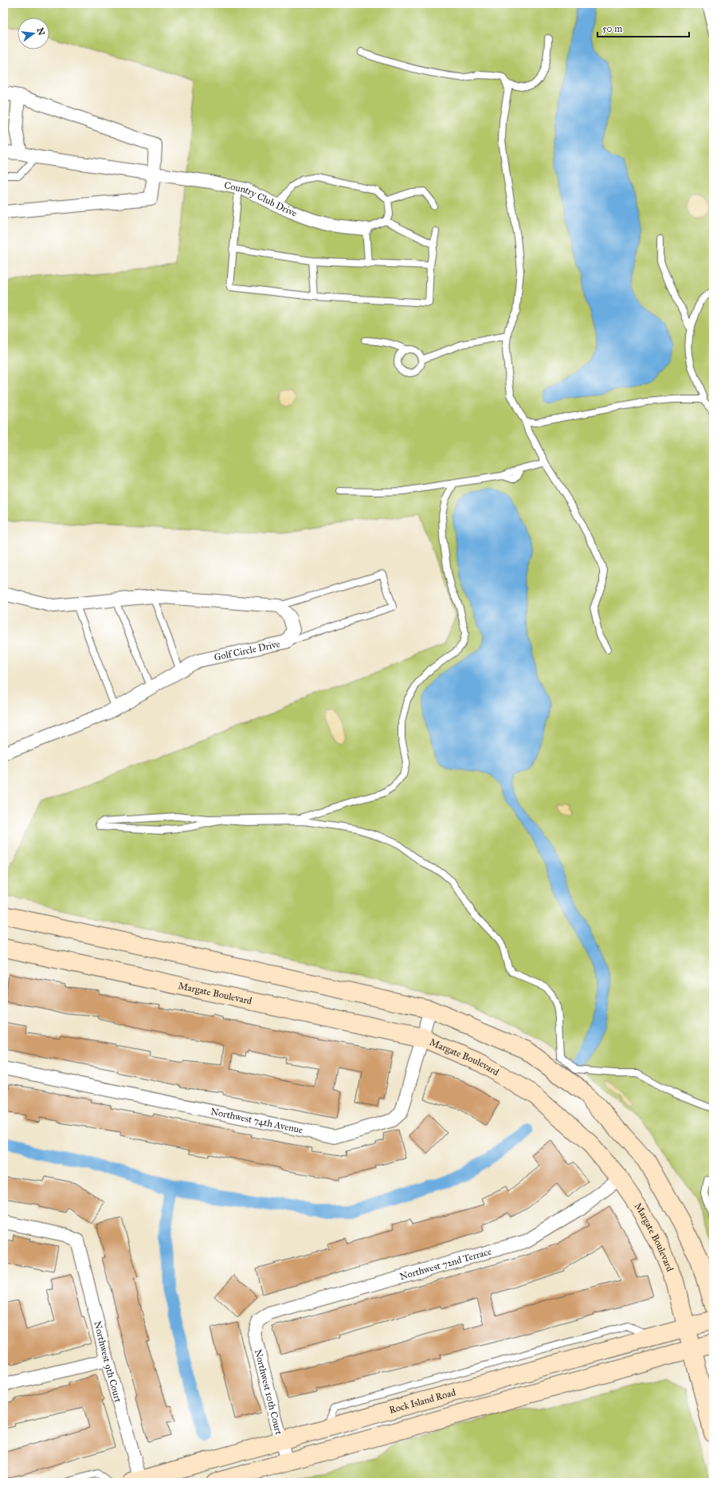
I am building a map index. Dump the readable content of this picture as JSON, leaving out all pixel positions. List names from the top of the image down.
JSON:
{
  "streets": {
    "street": [
      "Country Club Drive",
      "Golf Circle Drive",
      "Margate Boulevard",
      "Northwest 74th Avenue",
      "Northwest 72nd Terrace",
      "Northwest 9th Court",
      "Northwest 10th Court",
      "Rock Island Road"
    ]
  },
  "crossings": [
    ["Margate Boulevard", "Northwest 74th Avenue"],
    ["Margate Boulevard", "Northwest 72nd Terrace"],
    ["Margate Boulevard", "Rock Island Road"],
    ["Northwest 72nd Terrace", "Northwest 10th Court"],
    ["Northwest 9th Court", "Rock Island Road"],
    ["Northwest 10th Court", "Rock Island Road"]
  ],
  "scale_bar": "50 m",
  "north": "right"
}
